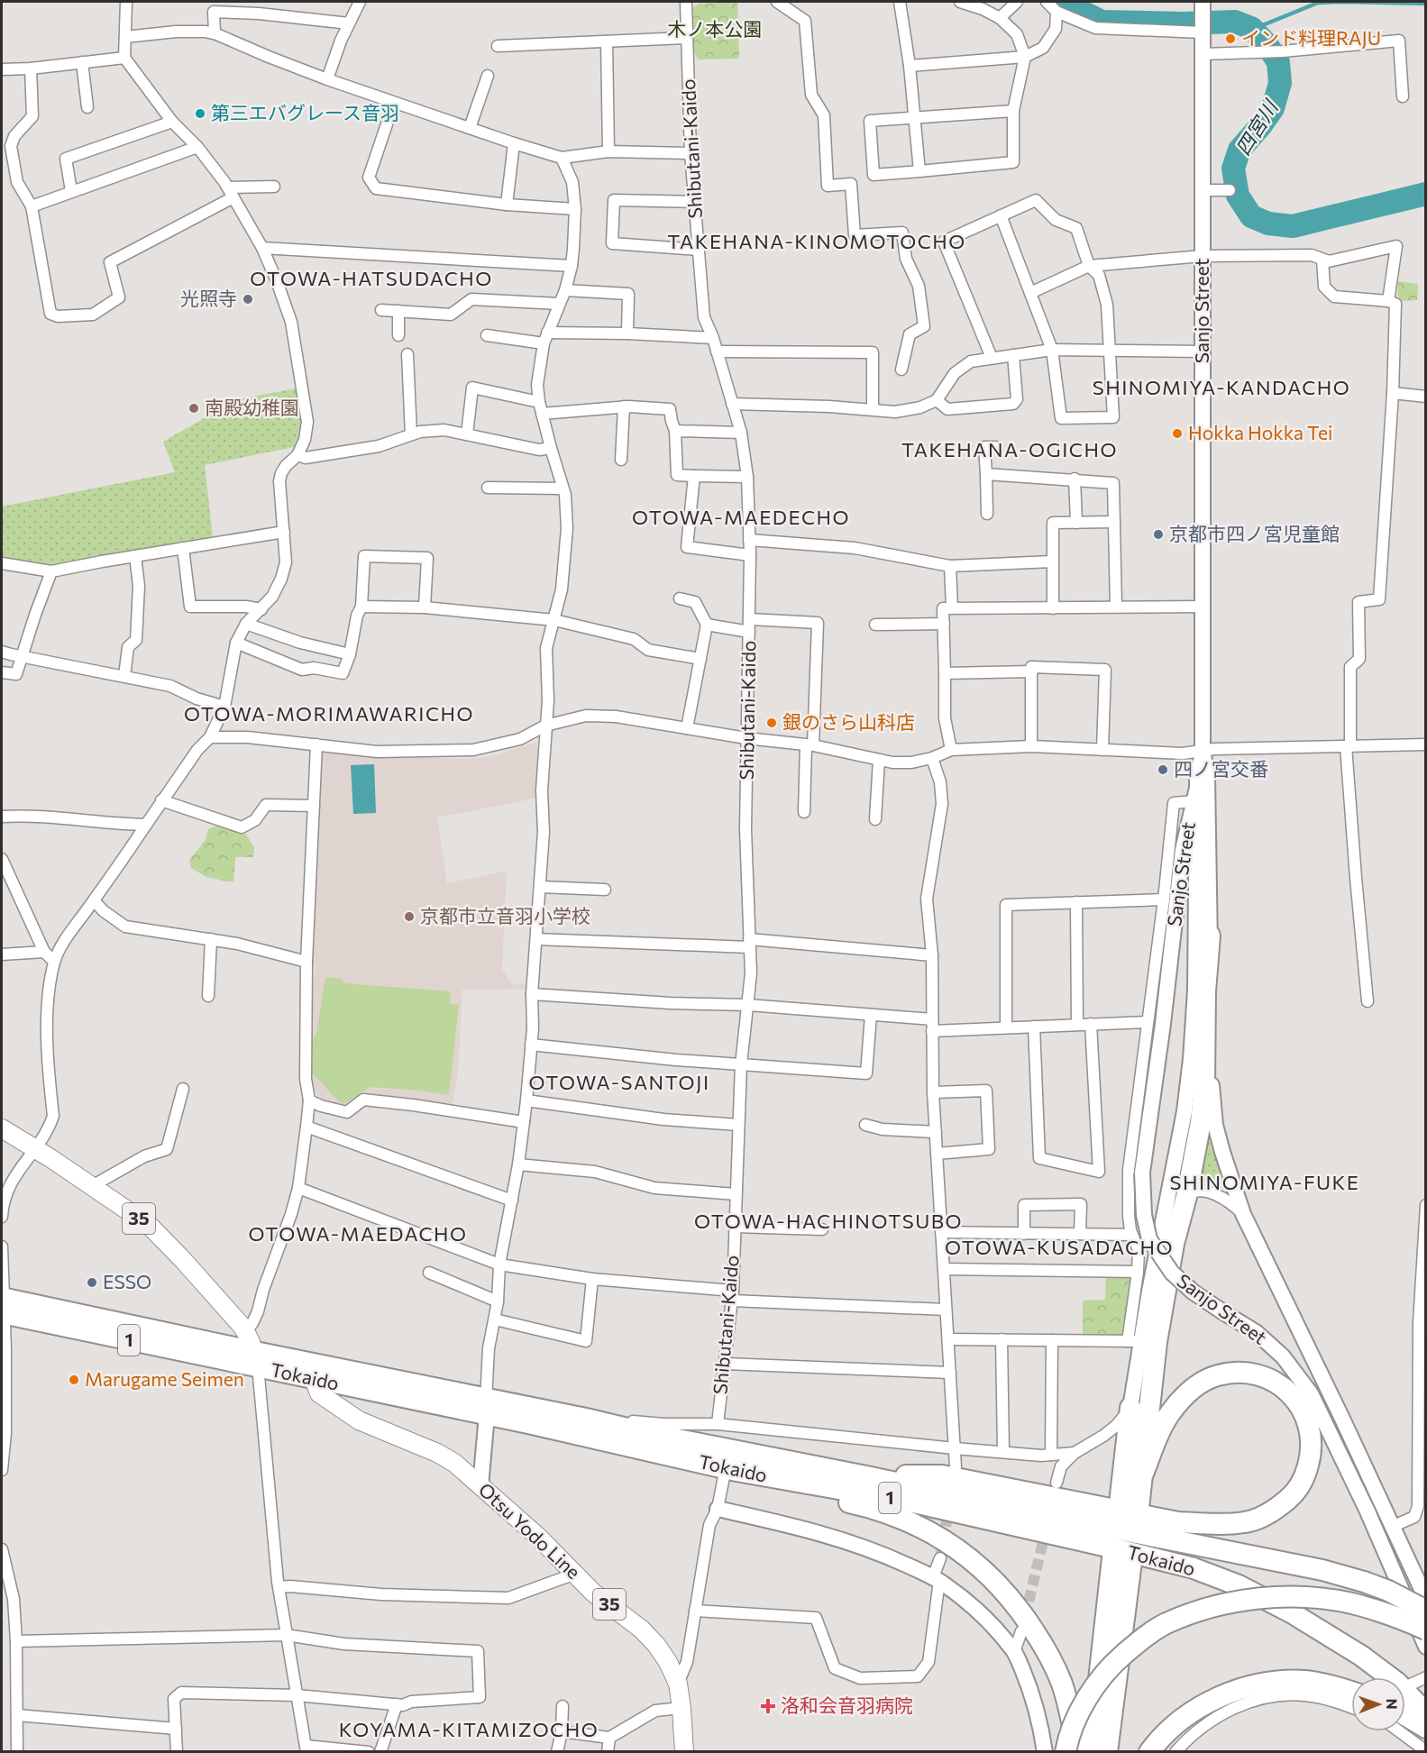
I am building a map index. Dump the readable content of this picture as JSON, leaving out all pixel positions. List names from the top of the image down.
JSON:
{
  "streets": {
    "highway": ["1", "Tokaido"],
    "main road": ["Sanjo Street", "35", "Otsu Yodo Line"],
    "street": ["Shibutani-Kaido"]
  },
  "crossings": [
    ["Sanjo Street", "Tokaido"],
    ["35", "Tokaido"],
    ["Tokaido", "Otsu Yodo Line"]
  ],
  "districts": [
    "TAKEHANA-KINOMOTOCHO",
    "OTOWA-HATSUDACHO",
    "SHINOMIYA-KANDACHO",
    "TAKEHANA-OGICHO",
    "OTOWA-MAEDECHO",
    "OTOWA-MORIMAWARICHO",
    "OTOWA-SANTOJI",
    "SHINOMIYA-FUKE",
    "OTOWA-HACHINOTSUBO",
    "OTOWA-MAEDACHO",
    "OTOWA-KUSADACHO",
    "KOYAMA-KITAMIZOCHO"
  ],
  "water": ["四宮川"],
  "parks": ["木ノ本公園"],
  "places": {
    "other": [
      "インド料理RAJU",
      "第三エバグレース音羽",
      "光照寺",
      "南殿幼稚園",
      "Hokka Hokka Tei",
      "京都市四ノ宮児童館",
      "銀のさら山科店",
      "四ノ宮交番",
      "京都市立音羽小学校",
      "ESSO",
      "Marugame Seimen"
    ],
    "health": ["洛和会音羽病院"]
  },
  "north": "right"
}
